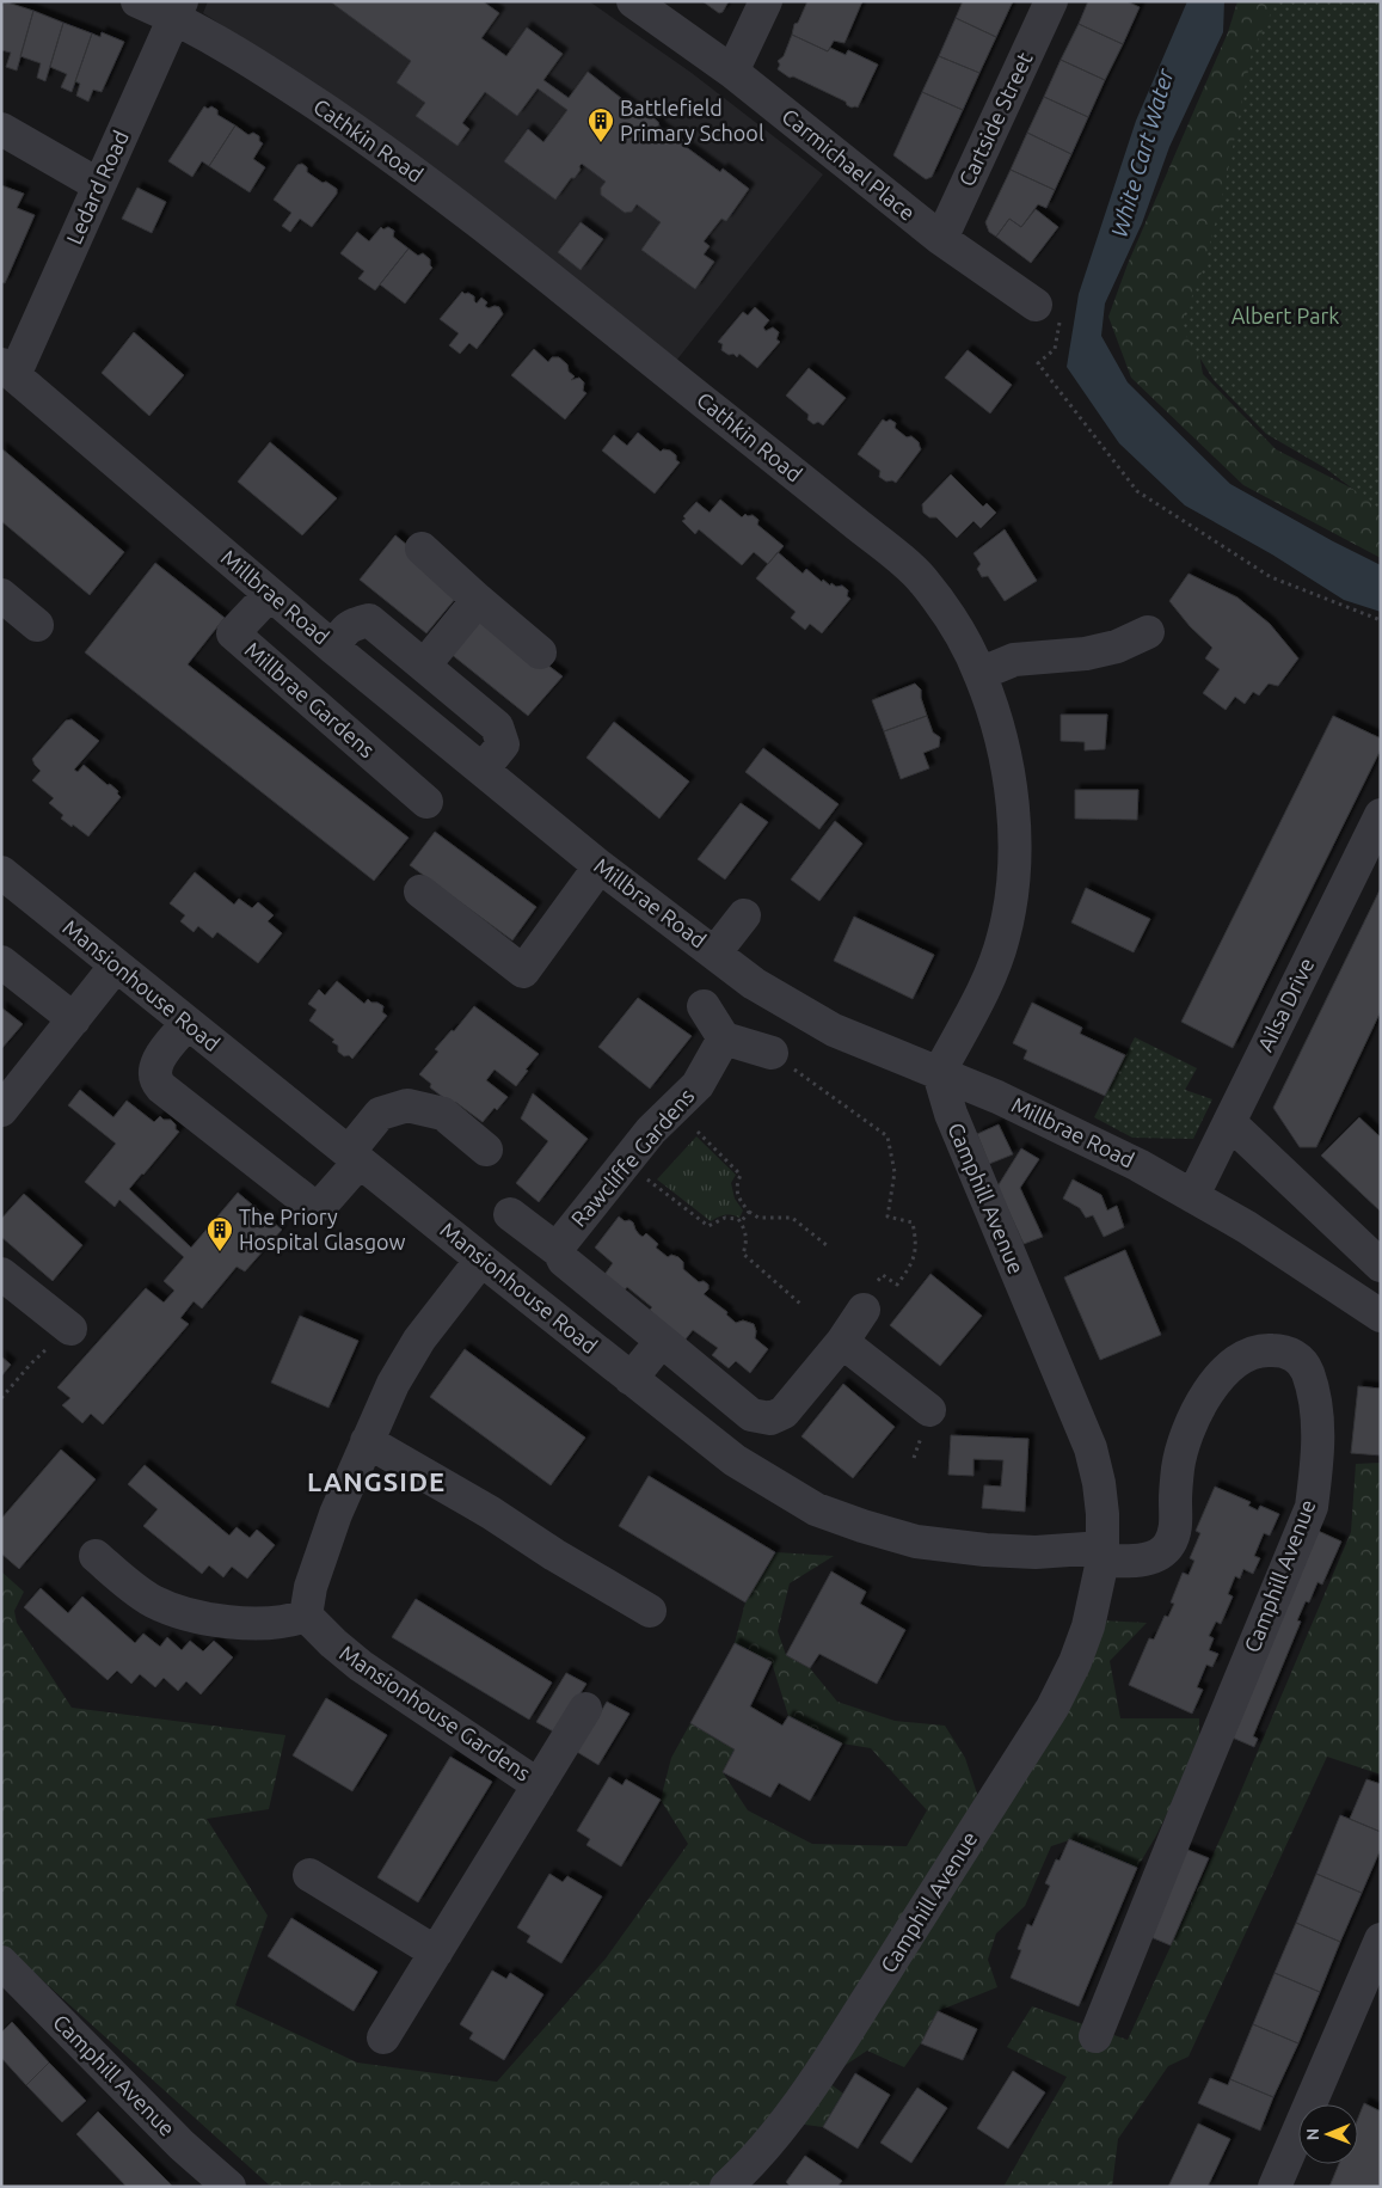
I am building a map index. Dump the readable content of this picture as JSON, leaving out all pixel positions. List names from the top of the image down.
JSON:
{
  "streets": {
    "street": [
      "Cartside Street",
      "Cathkin Road",
      "Carmichael Place",
      "Ledard Road",
      "Millbrae Road",
      "Millbrae Gardens",
      "Mansionhouse Road",
      "Ailsa Drive",
      "Rawcliffe Gardens",
      "Camphill Avenue",
      "Mansionhouse Gardens"
    ]
  },
  "crossings": [
    ["Cartside Street", "Carmichael Place"],
    ["Cathkin Road", "Ledard Road"],
    ["Cathkin Road", "Millbrae Road"],
    ["Cathkin Road", "Camphill Avenue"],
    ["Ledard Road", "Millbrae Road"],
    ["Millbrae Road", "Millbrae Gardens"],
    ["Millbrae Road", "Ailsa Drive"],
    ["Millbrae Road", "Camphill Avenue"],
    ["Mansionhouse Road", "Camphill Avenue"]
  ],
  "districts": ["LANGSIDE"],
  "water": ["White Cart Water"],
  "parks": ["Albert Park"],
  "places": {
    "building": ["Battlefield Primary School", "The Priory Hospital Glasgow"]
  },
  "north": "left"
}
